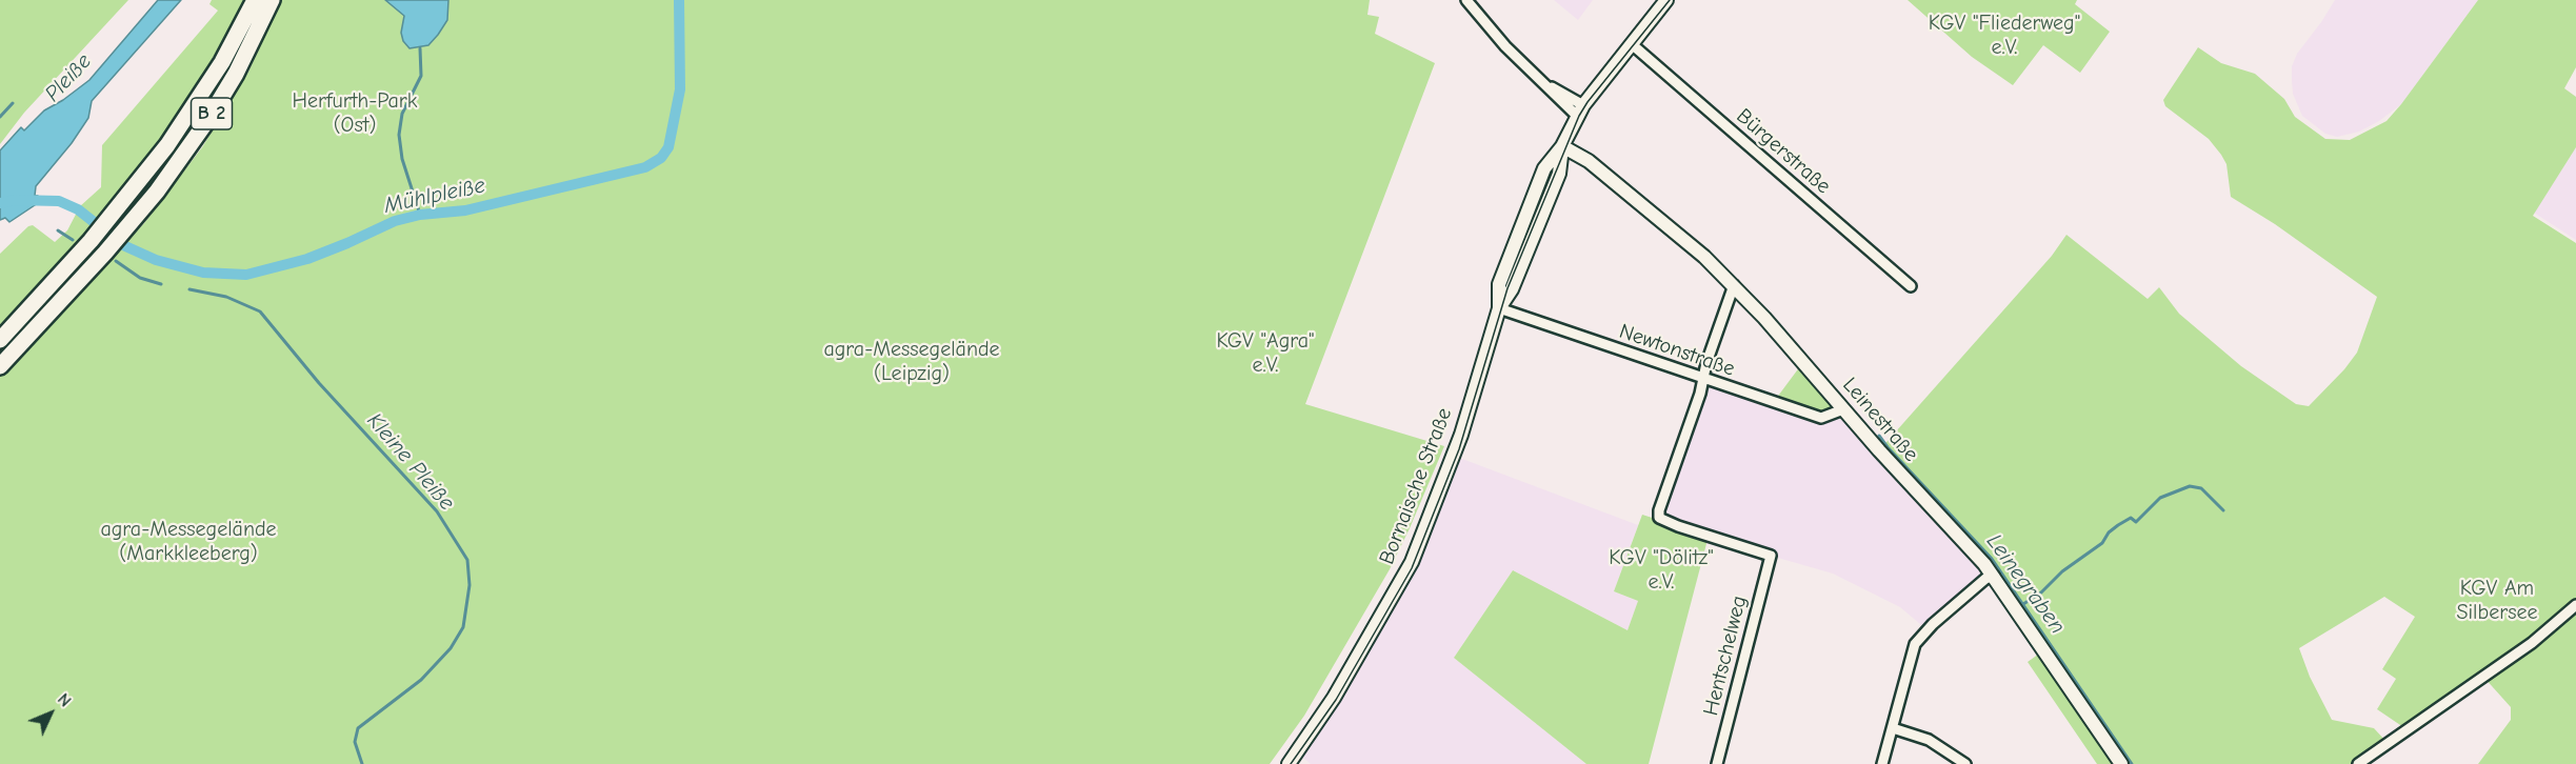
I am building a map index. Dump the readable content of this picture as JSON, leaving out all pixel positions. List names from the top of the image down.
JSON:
{
  "streets": {
    "highway": ["B 2"],
    "main road": ["Leinestraße", "Bornaische Straße"],
    "street": ["Bürgerstraße", "Newtonstraße", "Hentschelweg"]
  },
  "crossings": [
    ["Bürgerstraße", "Bornaische Straße"],
    ["Newtonstraße", "Leinestraße"],
    ["Newtonstraße", "Bornaische Straße"],
    ["Newtonstraße", "Hentschelweg"],
    ["Leinestraße", "Bornaische Straße"]
  ],
  "water": [
    "Pleiße",
    "Mühlpleiße",
    "Kleine Pleiße",
    "Leinegraben"
  ],
  "parks": [
    "KGV \"Fliederweg\" e.V.",
    "Herfurth-Park (Ost)",
    "KGV \"Agra\" e.V.",
    "agra-Messegelände (Leipzig)",
    "agra-Messegelände (Markkleeberg)",
    "KGV \"Dölitz\" e.V.",
    "KGV Am Silbersee"
  ],
  "north": "top right"
}
